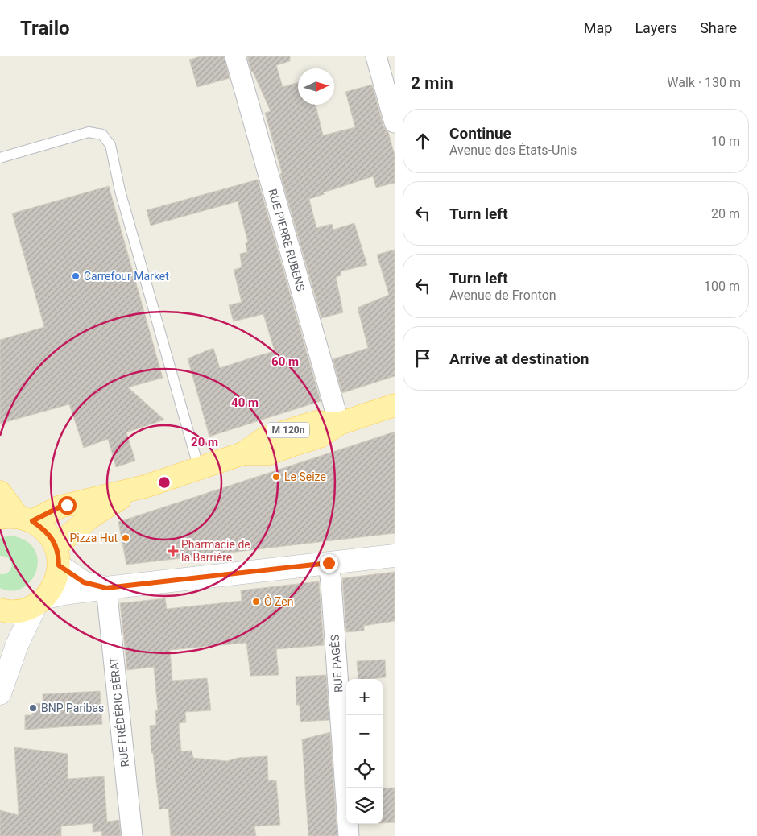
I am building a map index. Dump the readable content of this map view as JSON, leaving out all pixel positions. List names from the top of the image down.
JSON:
{
  "streets": {
    "main road": ["M 120n"],
    "street": ["RUE PIERRE RUBENS", "RUE PAGÈS", "RUE FRÉDÉRIC BÉRAT"]
  },
  "crossings": [
    ["RUE PIERRE RUBENS", "M 120n"]
  ],
  "places": {
    "other": [
      "Carrefour Market",
      "Le Seize",
      "Pizza Hut",
      "Ô Zen",
      "BNP Paribas"
    ],
    "health": ["Pharmacie de la Barrière"]
  },
  "north": "right",
  "page": {
    "header": "Trailo",
    "nav": ["Map", "Layers", "Share"],
    "heading": ["2 min", "Walk · 130 m"],
    "list": [
      ["Continue", "Avenue des États-Unis", "10 m"],
      ["Turn left", "20 m"],
      ["Turn left", "Avenue de Fronton", "100 m"],
      "Arrive at destination"
    ],
    "map_buttons": ["+", "−"]
  },
  "rings": ["60 m", "40 m", "20 m"]
}
